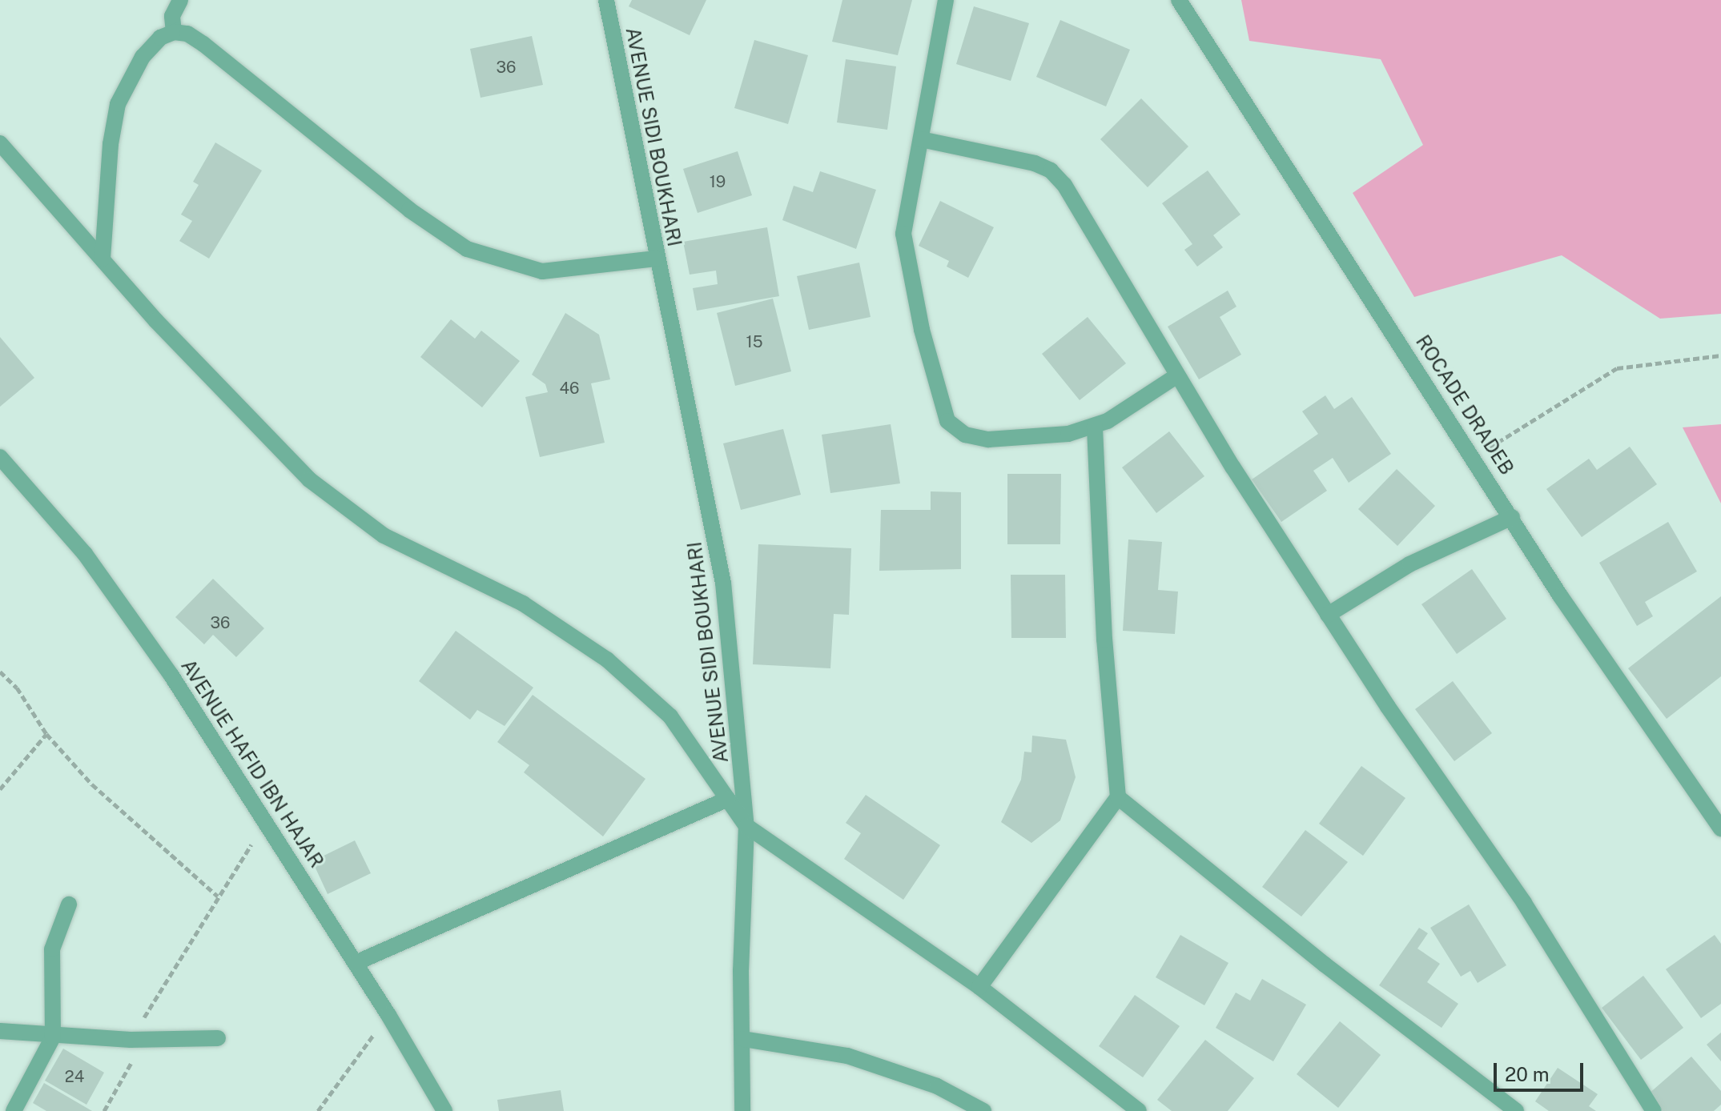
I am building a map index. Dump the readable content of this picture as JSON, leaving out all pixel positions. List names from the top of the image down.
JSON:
{
  "streets": {
    "street": ["AVENUE SIDI BOUKHARI", "ROCADE DRADEB", "AVENUE HAFID IBN HAJAR"]
  },
  "house_numbers": [
    "36",
    "19",
    "15",
    "46",
    "36",
    "24"
  ],
  "scale_bar": "20 m"
}
